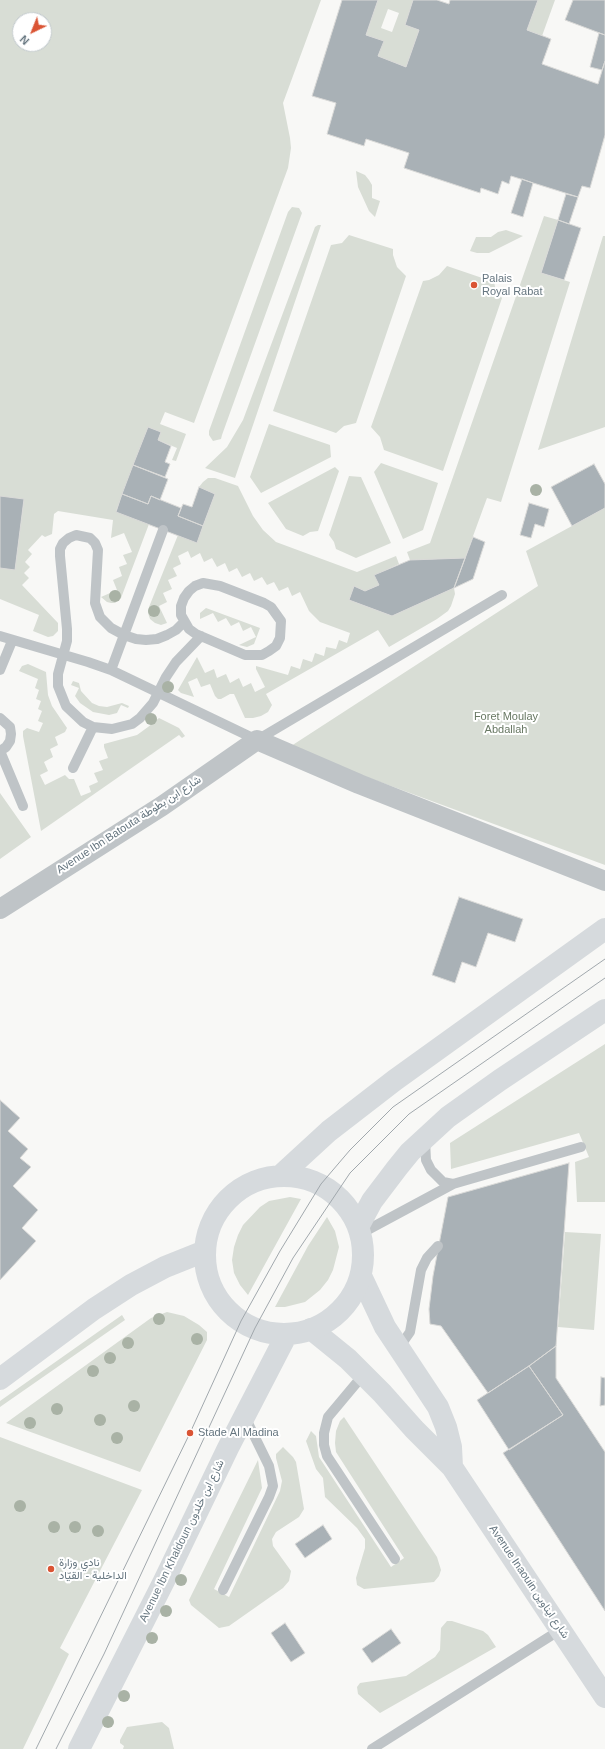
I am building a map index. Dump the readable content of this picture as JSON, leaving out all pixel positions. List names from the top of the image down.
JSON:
{
  "streets": {
    "main road": ["Avenue Ibn Khaldoun شارع ابن خلدون", "Avenue Inaouin شارع ايناوين"],
    "street": ["Avenue Ibn Batouta شارع ابن بطوطة"]
  },
  "parks": ["Foret Moulay Abdallah"],
  "places": ["Palais Royal Rabat", "Stade Al Madina", "نادي وزارة الداخلية - القيّاد"],
  "north": "bottom left"
}
